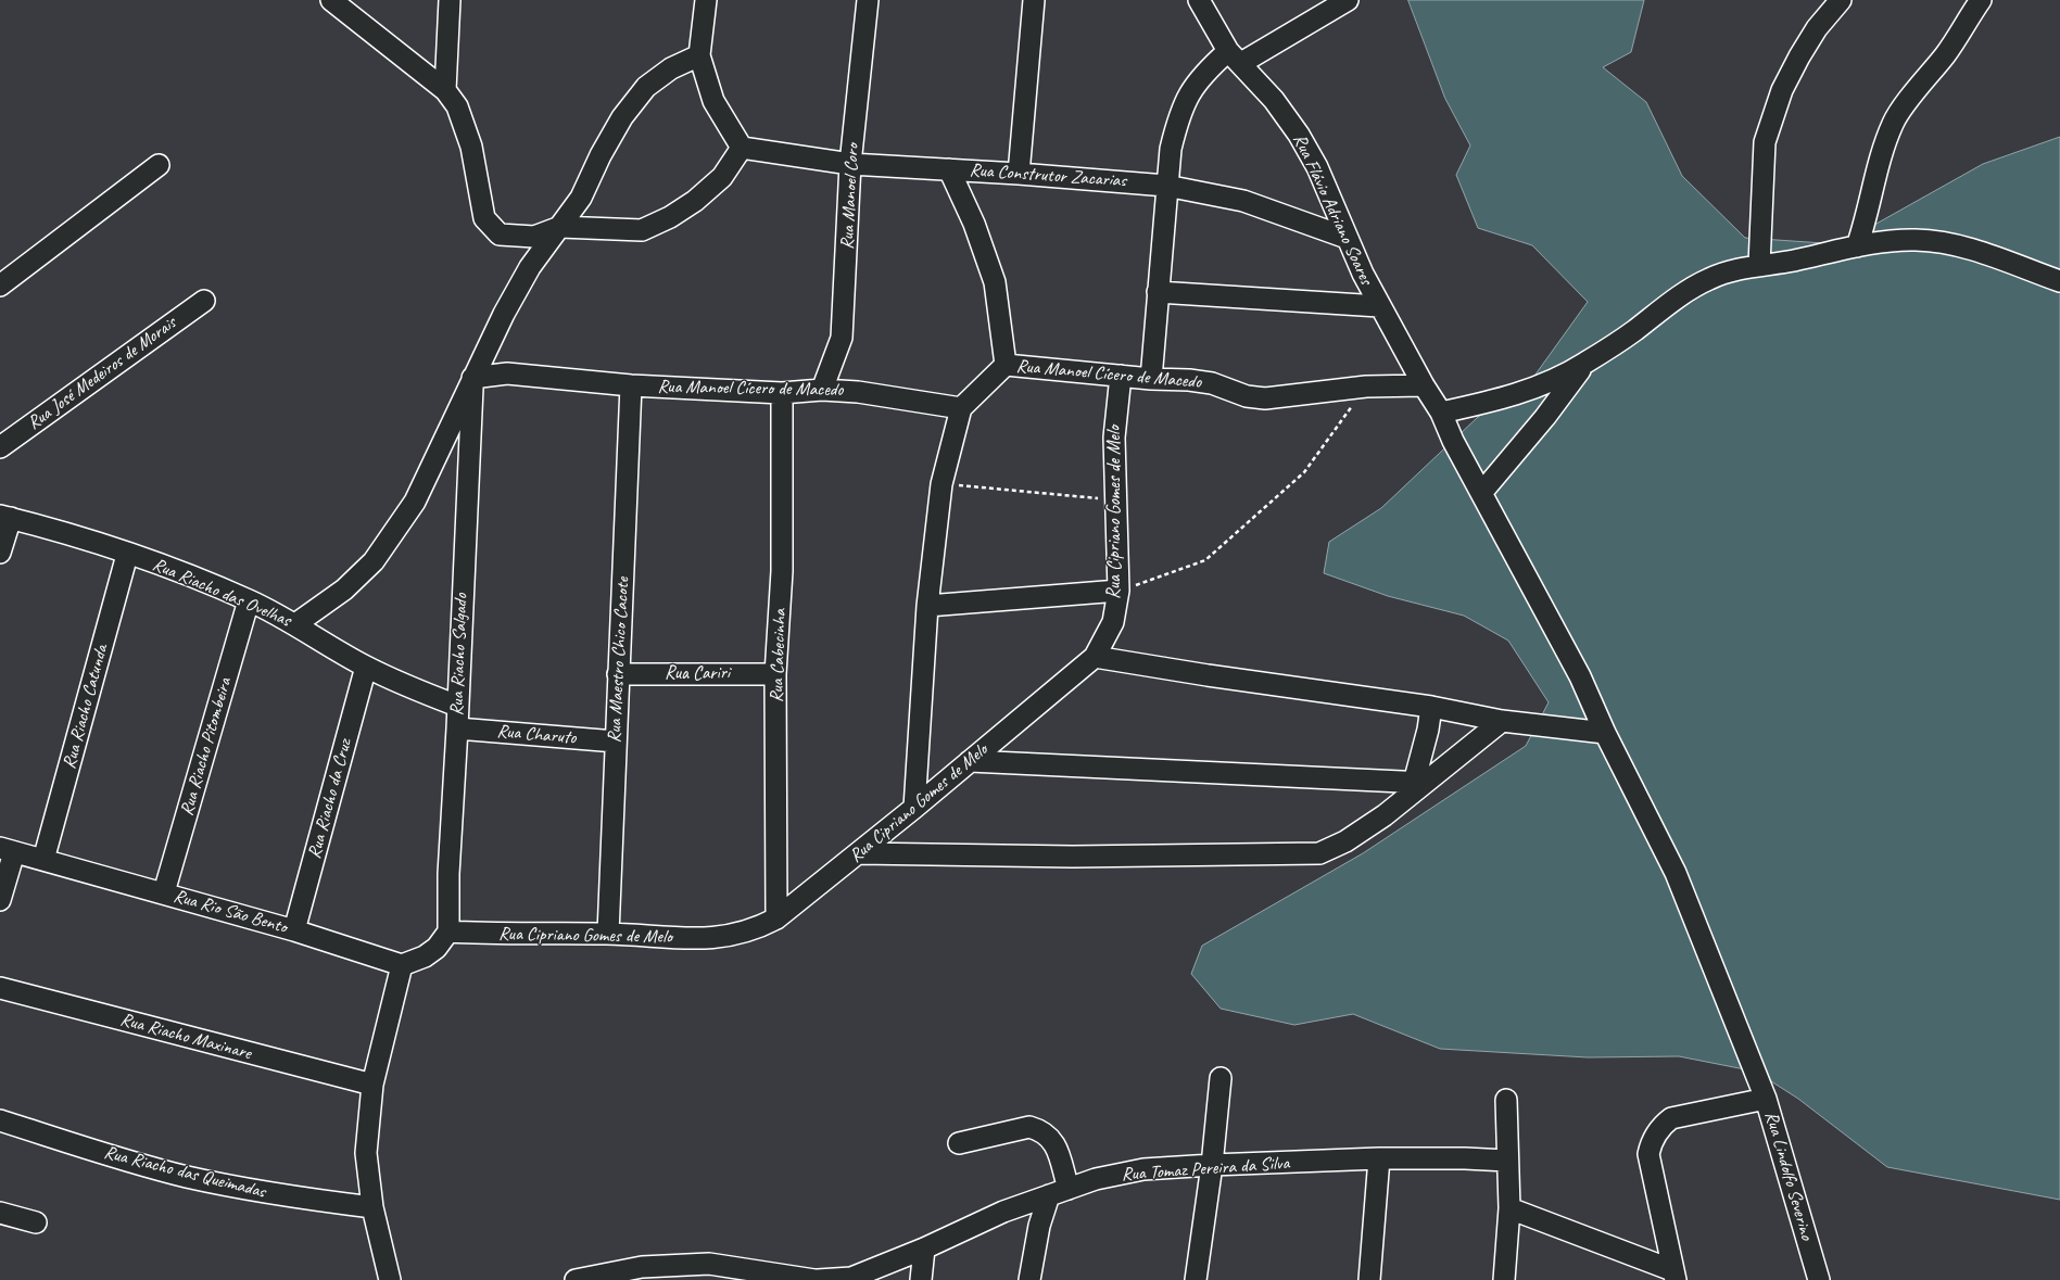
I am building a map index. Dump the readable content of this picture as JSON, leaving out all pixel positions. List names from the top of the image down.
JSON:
{
  "streets": {
    "street": [
      "Rua Construtor Zacarias",
      "Rua Manoel Coro",
      "Rua Flávio Adriano Soares",
      "Rua José Medeiros de Morais",
      "Rua Manoel Cícero de Macedo",
      "Rua Cipriano Gomes de Melo",
      "Rua Riacho das Ovelhas",
      "Rua Riacho Salgado",
      "Rua Cabecinha",
      "Rua Maestro Chico Cacote",
      "Rua Cariri",
      "Rua Riacho Catunda",
      "Rua Charuto",
      "Rua Riacho Pitombeira",
      "Rua Riacho da Cruz",
      "Rua Rio São Bento",
      "Rua Riacho Maxinare",
      "Rua Tomaz Pereira da Silva",
      "Rua Riacho das Queimadas",
      "Rua Lindolfo Severino"
    ]
  },
  "crossings": [
    ["Rua Construtor Zacarias", "Rua Manoel Coro"],
    ["Rua Construtor Zacarias", "Rua Flávio Adriano Soares"],
    ["Rua Manoel Coro", "Rua Manoel Cícero de Macedo"],
    ["Rua Flávio Adriano Soares", "Rua Manoel Cícero de Macedo"],
    ["Rua Flávio Adriano Soares", "Rua Lindolfo Severino"],
    ["Rua Manoel Cícero de Macedo", "Rua Cipriano Gomes de Melo"],
    ["Rua Manoel Cícero de Macedo", "Rua Riacho Salgado"],
    ["Rua Manoel Cícero de Macedo", "Rua Cabecinha"],
    ["Rua Manoel Cícero de Macedo", "Rua Maestro Chico Cacote"],
    ["Rua Cipriano Gomes de Melo", "Rua Riacho Salgado"],
    ["Rua Cipriano Gomes de Melo", "Rua Cabecinha"],
    ["Rua Cipriano Gomes de Melo", "Rua Maestro Chico Cacote"],
    ["Rua Riacho das Ovelhas", "Rua Riacho Salgado"],
    ["Rua Riacho das Ovelhas", "Rua Riacho Catunda"],
    ["Rua Riacho das Ovelhas", "Rua Riacho Pitombeira"],
    ["Rua Riacho das Ovelhas", "Rua Riacho da Cruz"],
    ["Rua Riacho Salgado", "Rua Charuto"],
    ["Rua Cabecinha", "Rua Cariri"],
    ["Rua Maestro Chico Cacote", "Rua Cariri"],
    ["Rua Maestro Chico Cacote", "Rua Charuto"],
    ["Rua Riacho Catunda", "Rua Rio São Bento"],
    ["Rua Riacho Pitombeira", "Rua Rio São Bento"],
    ["Rua Riacho da Cruz", "Rua Rio São Bento"]
  ]
}
